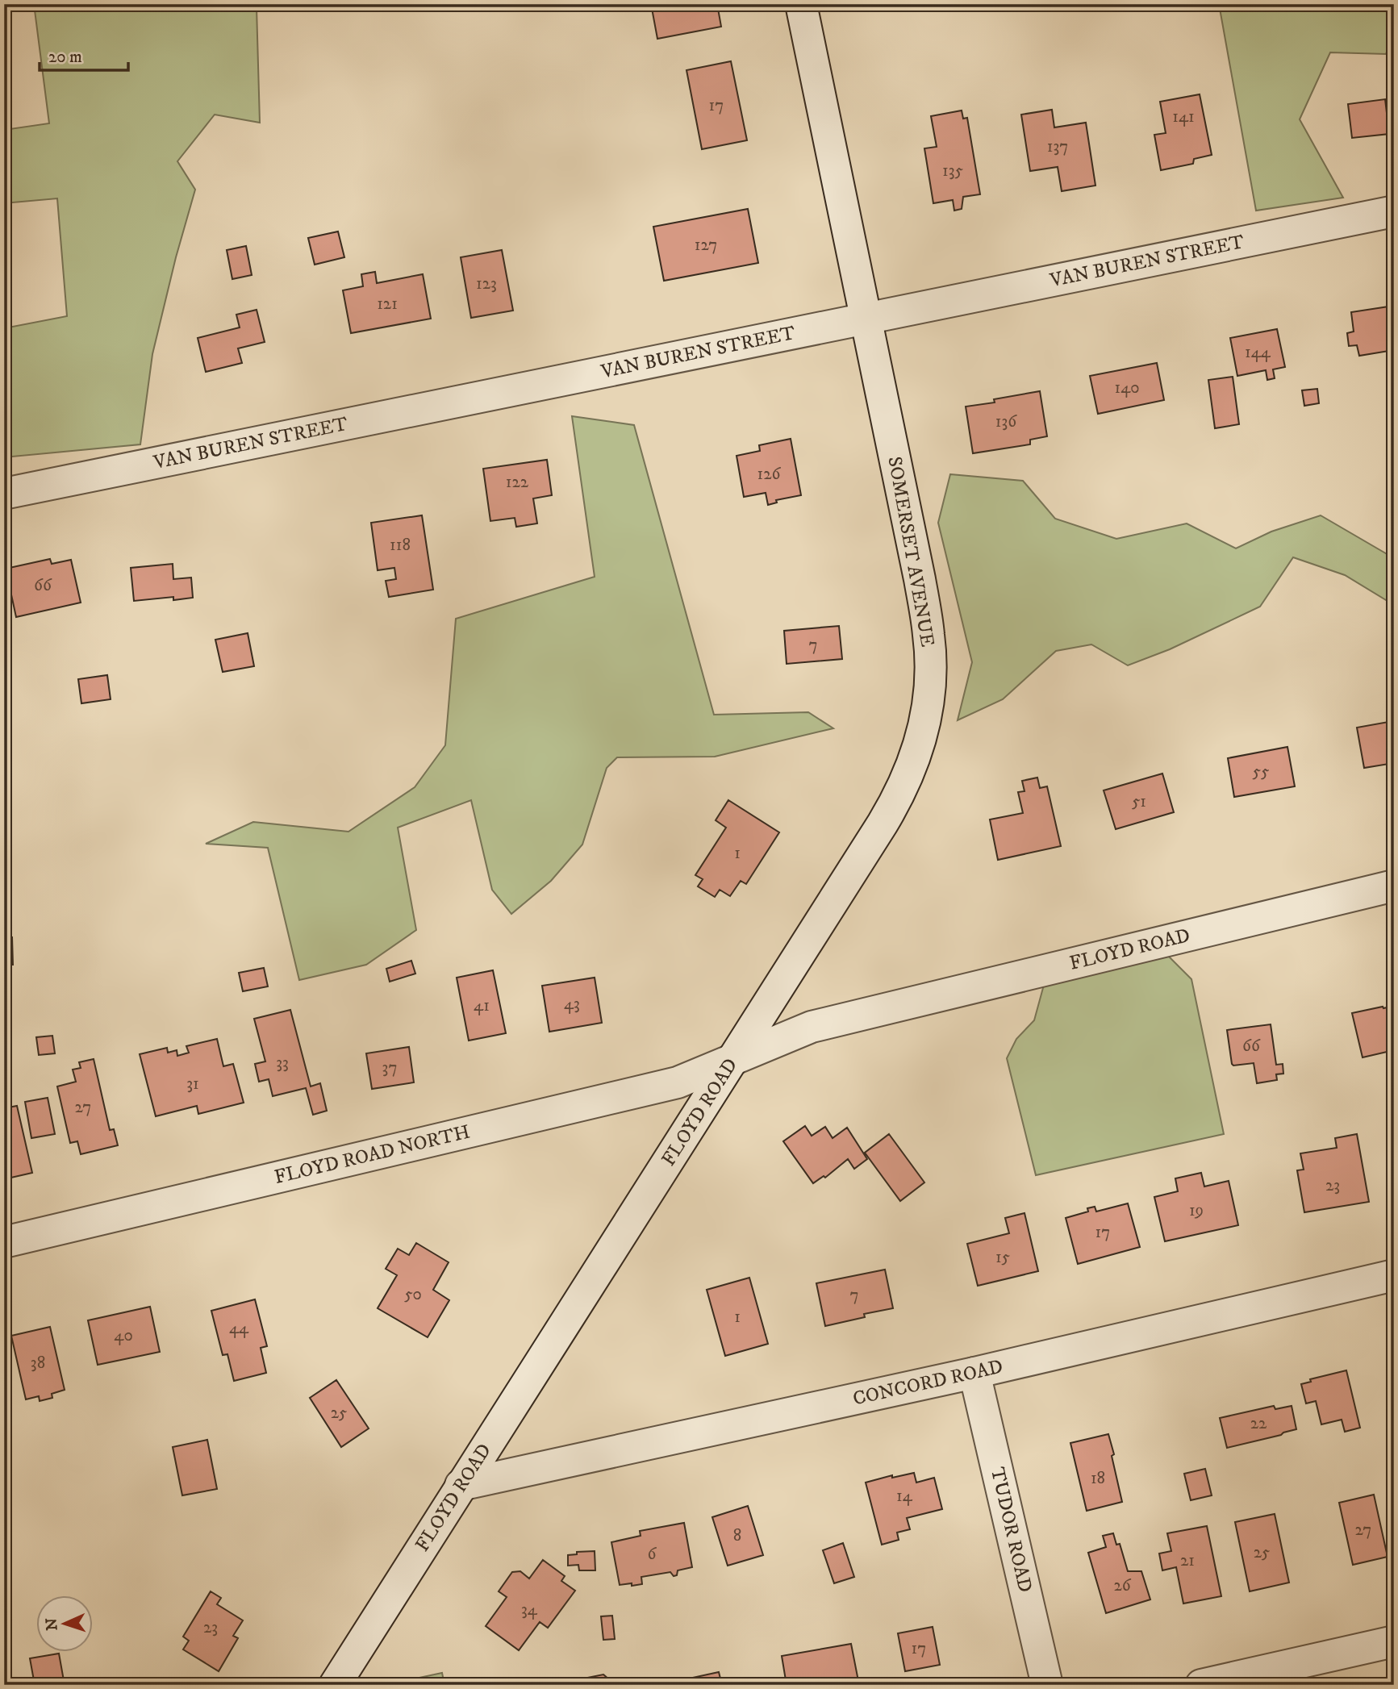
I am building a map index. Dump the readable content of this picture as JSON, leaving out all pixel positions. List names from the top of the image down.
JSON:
{
  "streets": {
    "street": [
      "VAN BUREN STREET",
      "SOMERSET AVENUE",
      "FLOYD ROAD",
      "FLOYD ROAD NORTH",
      "CONCORD ROAD",
      "TUDOR ROAD"
    ]
  },
  "crossings": [
    ["VAN BUREN STREET", "SOMERSET AVENUE"],
    ["SOMERSET AVENUE", "FLOYD ROAD"],
    ["SOMERSET AVENUE", "FLOYD ROAD NORTH"],
    ["FLOYD ROAD", "FLOYD ROAD NORTH"],
    ["FLOYD ROAD", "CONCORD ROAD"],
    ["CONCORD ROAD", "TUDOR ROAD"]
  ],
  "house_numbers": [
    "17",
    "141",
    "137",
    "135",
    "127",
    "123",
    "121",
    "144",
    "140",
    "136",
    "126",
    "122",
    "118",
    "66",
    "7",
    "55",
    "51",
    "1",
    "43",
    "41",
    "66",
    "33",
    "37",
    "31",
    "27",
    "23",
    "19",
    "17",
    "15",
    "50",
    "7",
    "1",
    "44",
    "40",
    "38",
    "25",
    "22",
    "18",
    "14",
    "27",
    "8",
    "25",
    "6",
    "21",
    "26",
    "34",
    "23",
    "17"
  ],
  "scale_bar": "20 m",
  "north": "left"
}
